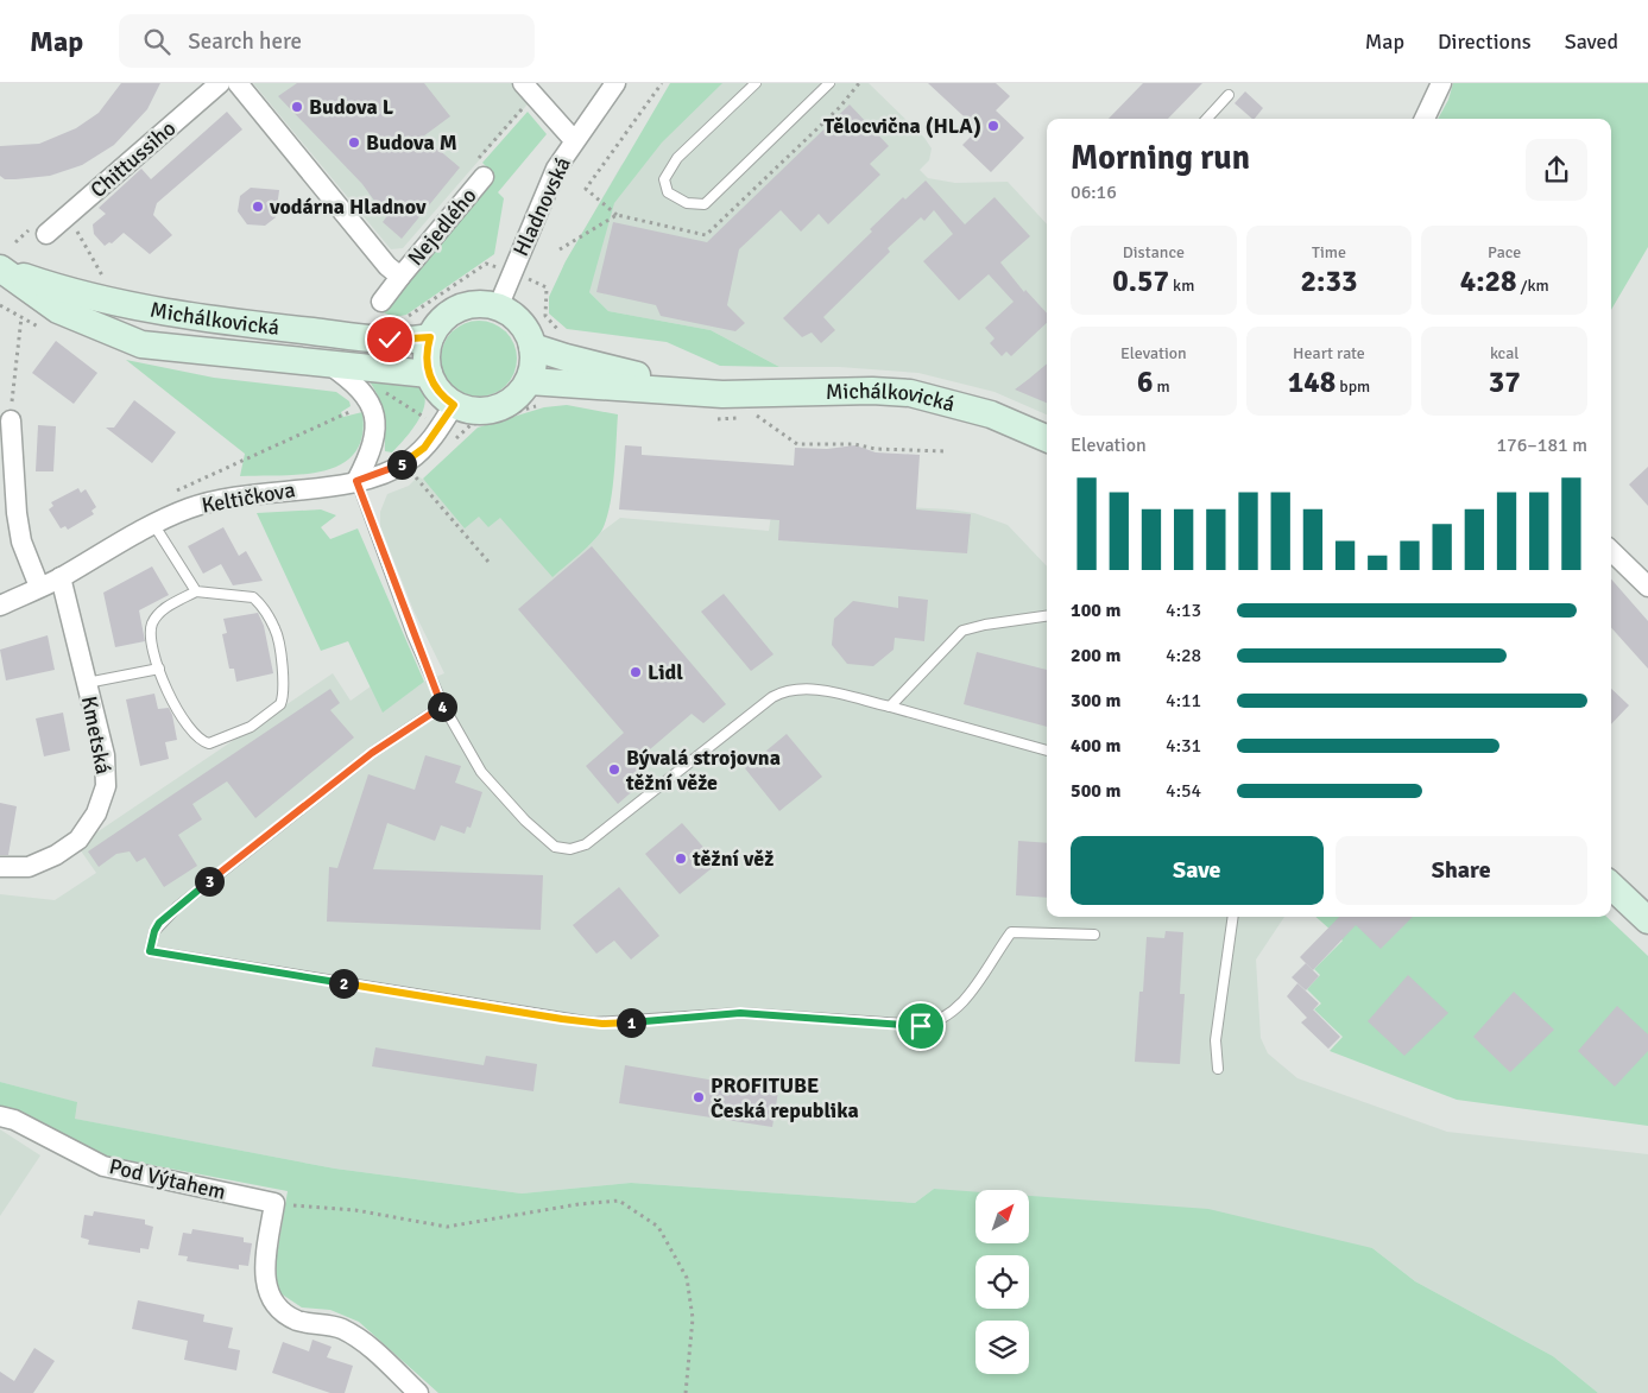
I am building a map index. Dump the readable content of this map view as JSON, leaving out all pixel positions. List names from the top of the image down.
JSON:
{
  "streets": {
    "street": [
      "Chittussiho",
      "Hladnovská",
      "Nejedlého",
      "Michálkovická",
      "Keltičkova",
      "Kmetská",
      "Pod Výtahem"
    ]
  },
  "crossings": [
    ["Hladnovská", "Michálkovická"],
    ["Hladnovská", "Keltičkova"],
    ["Michálkovická", "Keltičkova"],
    ["Keltičkova", "Kmetská"]
  ],
  "places": [
    "Budova L",
    "Tělocvična (HLA)",
    "Budova M",
    "vodárna Hladnov",
    "Lidl",
    "Bývalá strojovna těžní věže",
    "těžní věž",
    "PROFITUBE Česká republika"
  ],
  "north": "top right",
  "page": {
    "header": "Map",
    "search": "Search here",
    "nav": ["Map", "Directions", "Saved"],
    "heading": ["Morning run", "06:16"],
    "stats": [
      ["Distance", "0.57 km"],
      ["Time", "2:33"],
      ["Pace", "4:28 /km"],
      ["Elevation", "6 m"],
      ["Heart rate", "148 bpm"],
      ["kcal", "37"]
    ],
    "chart": ["Elevation", "176–181 m"],
    "pins": [
      "5",
      "4",
      "3",
      "2",
      "1"
    ],
    "list": [
      {
        "name": "100 m",
        "note": "4:13"
      },
      {
        "name": "200 m",
        "note": "4:28"
      },
      {
        "name": "300 m",
        "note": "4:11"
      },
      {
        "name": "400 m",
        "note": "4:31"
      },
      {
        "name": "500 m",
        "note": "4:54"
      }
    ],
    "buttons": ["Save", "Share"]
  }
}
